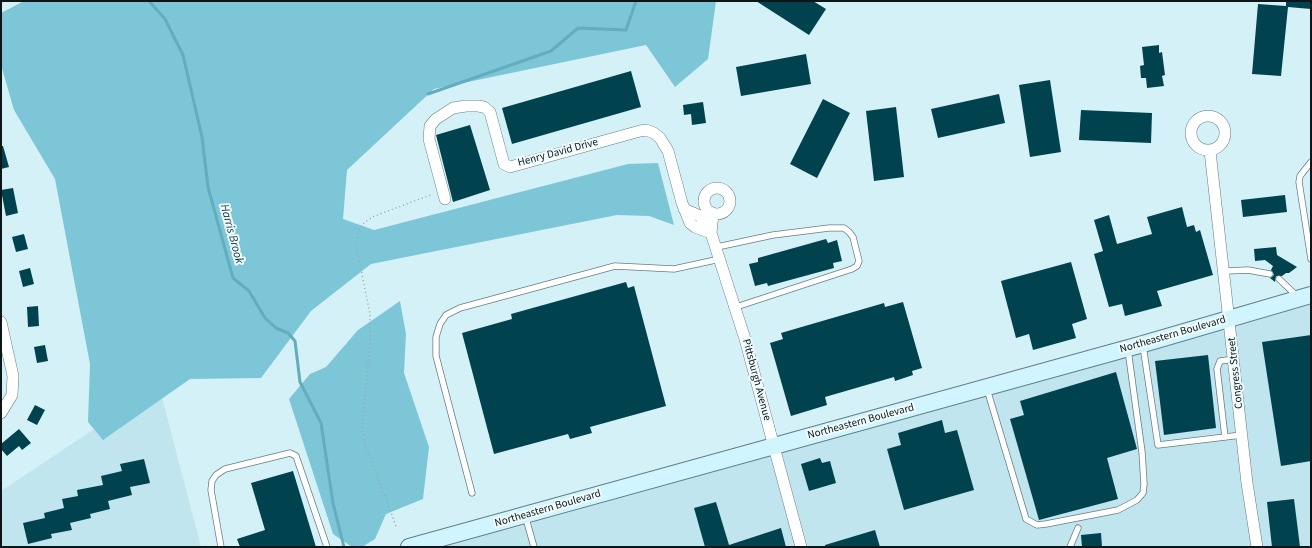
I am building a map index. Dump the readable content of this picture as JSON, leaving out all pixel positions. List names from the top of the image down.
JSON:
{
  "streets": {
    "street": [
      "Henry David Drive",
      "Northeastern Boulevard",
      "Congress Street",
      "Pittsburgh Avenue"
    ]
  },
  "crossings": [
    ["Henry David Drive", "Pittsburgh Avenue"],
    ["Northeastern Boulevard", "Congress Street"],
    ["Northeastern Boulevard", "Pittsburgh Avenue"]
  ],
  "water": ["Harris Brook"]
}
